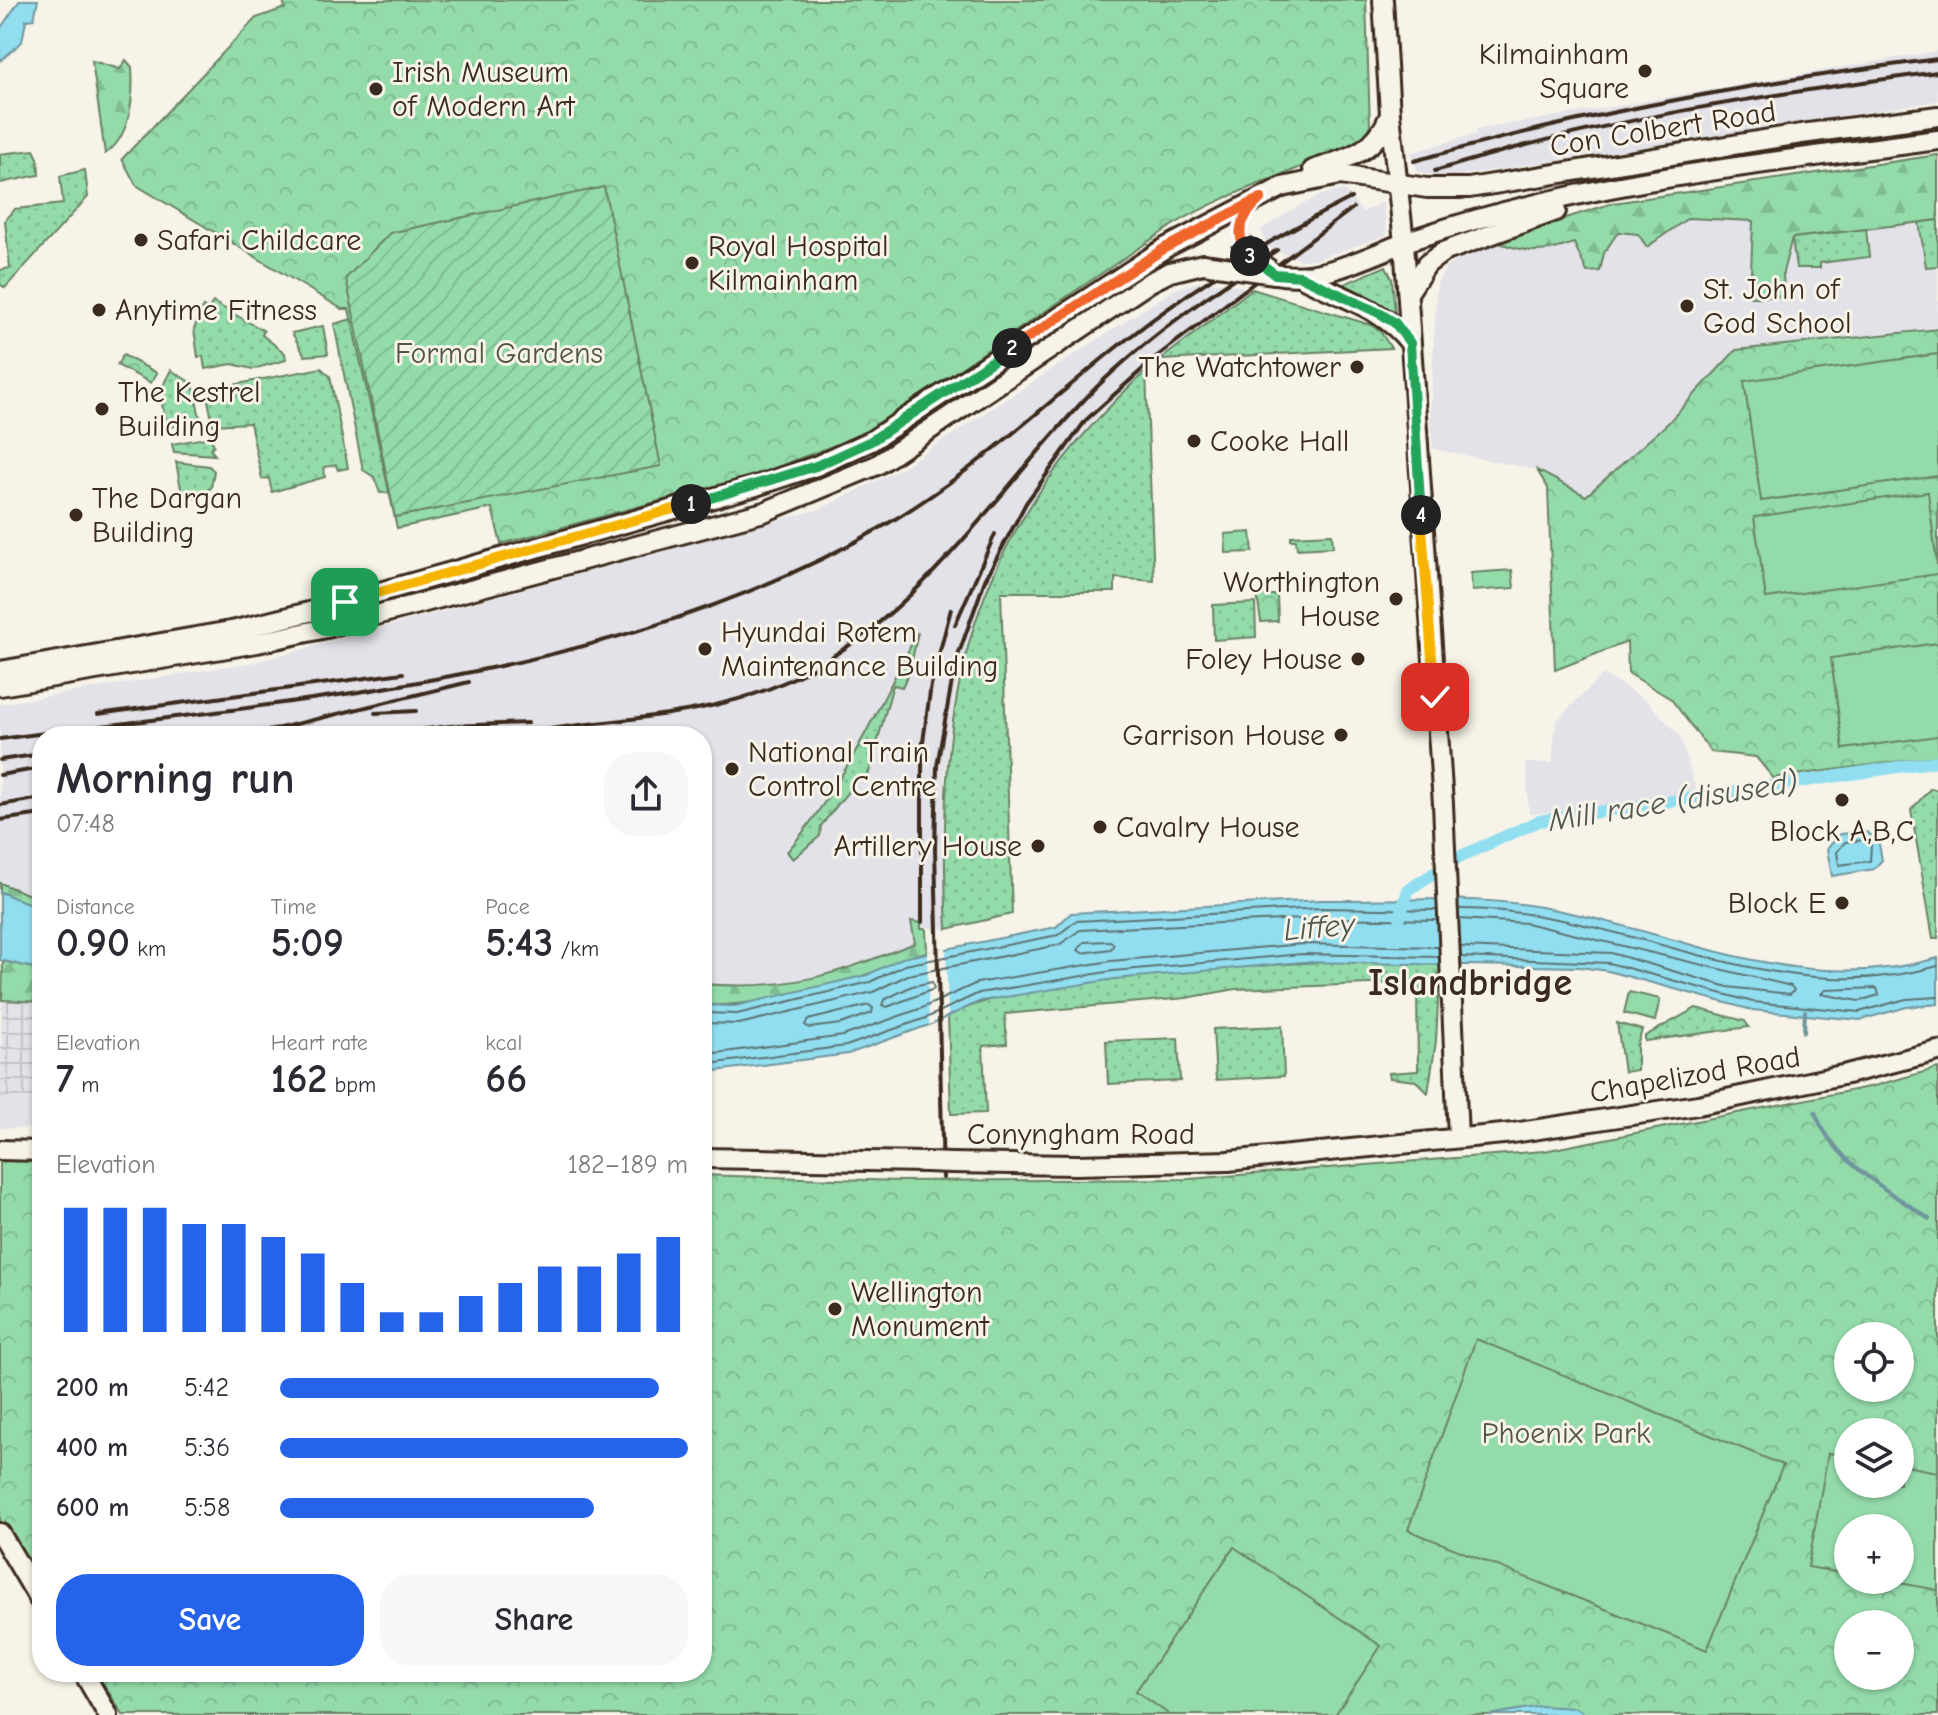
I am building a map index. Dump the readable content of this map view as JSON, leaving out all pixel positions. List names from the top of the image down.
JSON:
{
  "streets": {
    "main road": ["Con Colbert Road", "Chapelizod Road", "Conyngham Road"]
  },
  "crossings": [
    ["Chapelizod Road", "Conyngham Road"]
  ],
  "districts": ["Islandbridge"],
  "water": ["Mill race (disused)", "Liffey"],
  "parks": ["Formal Gardens", "Phoenix Park"],
  "places": [
    "Kilmainham Square",
    "Irish Museum of Modern Art",
    "Safari Childcare",
    "Royal Hospital Kilmainham",
    "St. John of God School",
    "Anytime Fitness",
    "The Watchtower",
    "The Kestrel Building",
    "Cooke Hall",
    "The Dargan Building",
    "Worthington House",
    "Hyundai Rotem Maintenance Building",
    "Foley House",
    "Garrison House",
    "National Train Control Centre",
    "Block A,B,C",
    "Cavalry House",
    "Artillery House",
    "Block E",
    "Wellington Monument"
  ],
  "page": {
    "pins": [
      "3",
      "2",
      "1",
      "4"
    ],
    "heading": ["Morning run", "07:48"],
    "stats": [
      ["Distance", "0.90 km"],
      ["Time", "5:09"],
      ["Pace", "5:43 /km"],
      ["Elevation", "7 m"],
      ["Heart rate", "162 bpm"],
      ["kcal", "66"]
    ],
    "chart": ["Elevation", "182–189 m"],
    "map_buttons": ["+", "−"],
    "list": [
      {
        "name": "200 m",
        "note": "5:42"
      },
      {
        "name": "400 m",
        "note": "5:36"
      },
      {
        "name": "600 m",
        "note": "5:58"
      }
    ],
    "buttons": ["Save", "Share"]
  }
}
